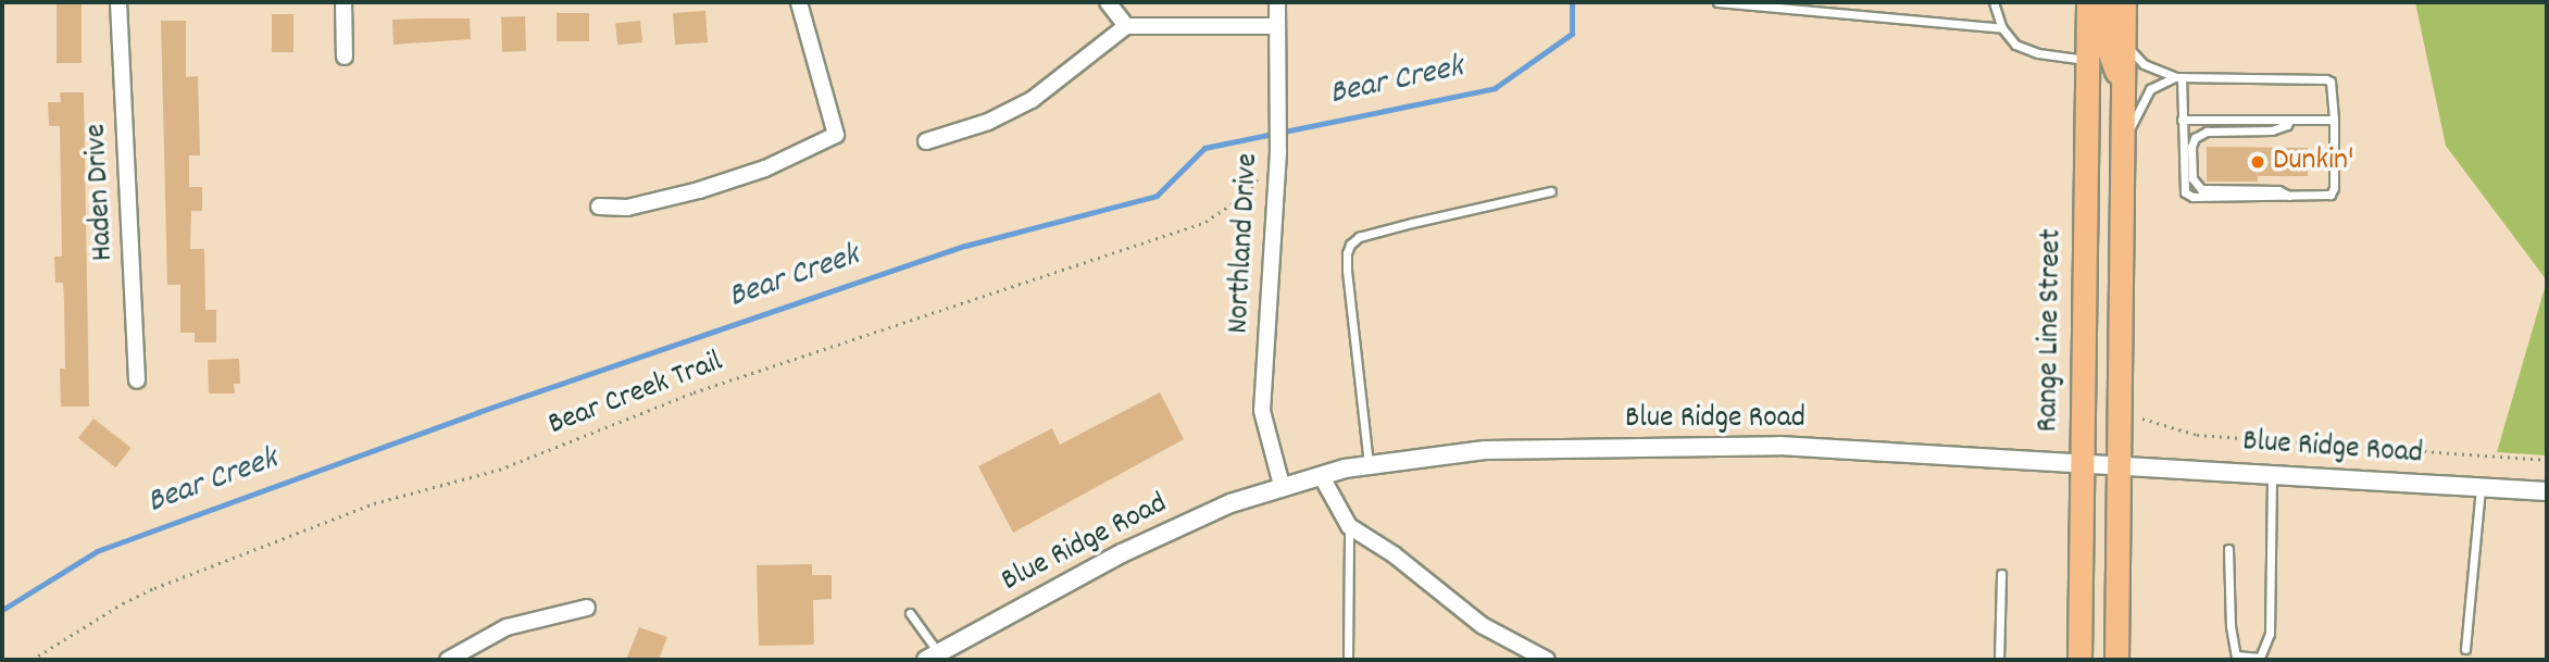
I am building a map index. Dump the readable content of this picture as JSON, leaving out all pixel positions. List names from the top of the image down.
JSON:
{
  "streets": {
    "main road": ["Range Line Street"],
    "street": ["Haden Drive", "Northland Drive", "Blue Ridge Road"],
    "path": ["Bear Creek Trail"]
  },
  "crossings": [
    ["Northland Drive", "Blue Ridge Road"],
    ["Range Line Street", "Blue Ridge Road"]
  ],
  "water": ["Bear Creek"],
  "places": ["Dunkin'"]
}
